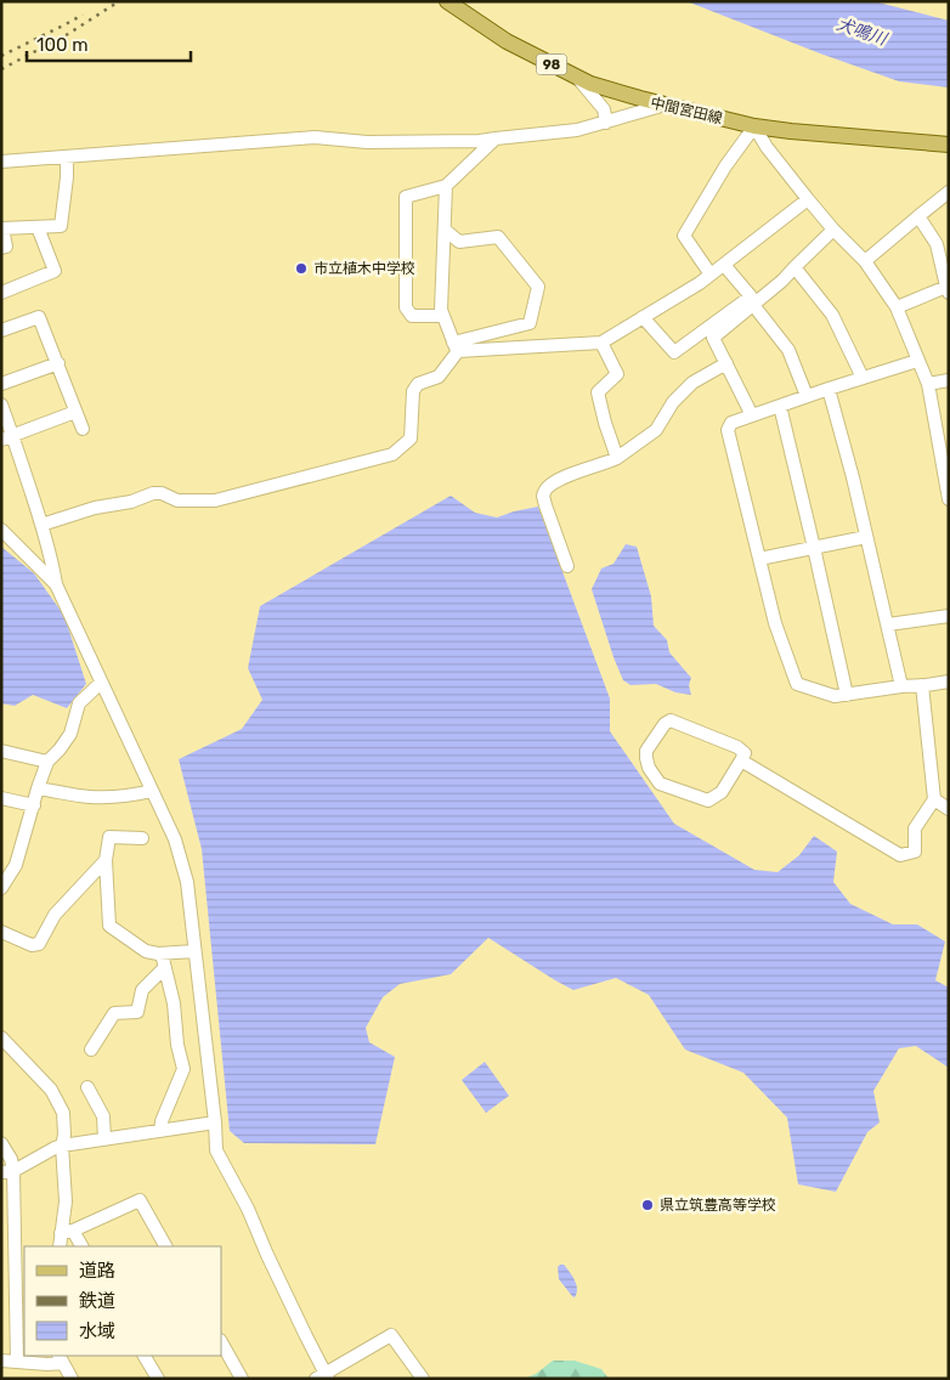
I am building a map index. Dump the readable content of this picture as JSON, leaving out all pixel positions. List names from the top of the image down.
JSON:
{
  "streets": {
    "main road": ["98", "中間宮田線"]
  },
  "water": ["犬鳴川"],
  "places": ["市立植木中学校", "県立筑豊高等学校"],
  "legend": ["道路", "鉄道", "水域"],
  "scale_bar": "100 m"
}
